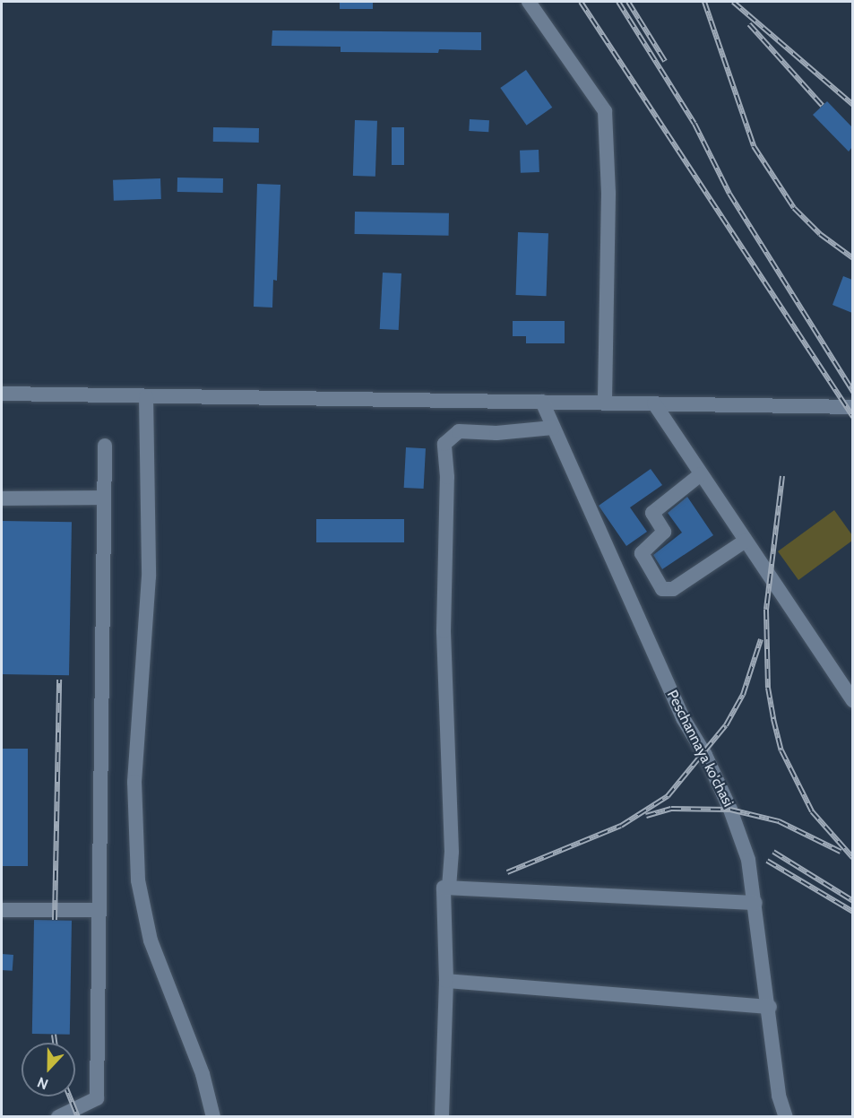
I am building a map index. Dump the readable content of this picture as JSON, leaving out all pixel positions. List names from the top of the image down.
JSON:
{
  "streets": {
    "street": ["Peschannaya ko'chasi"]
  },
  "north": "bottom"
}
